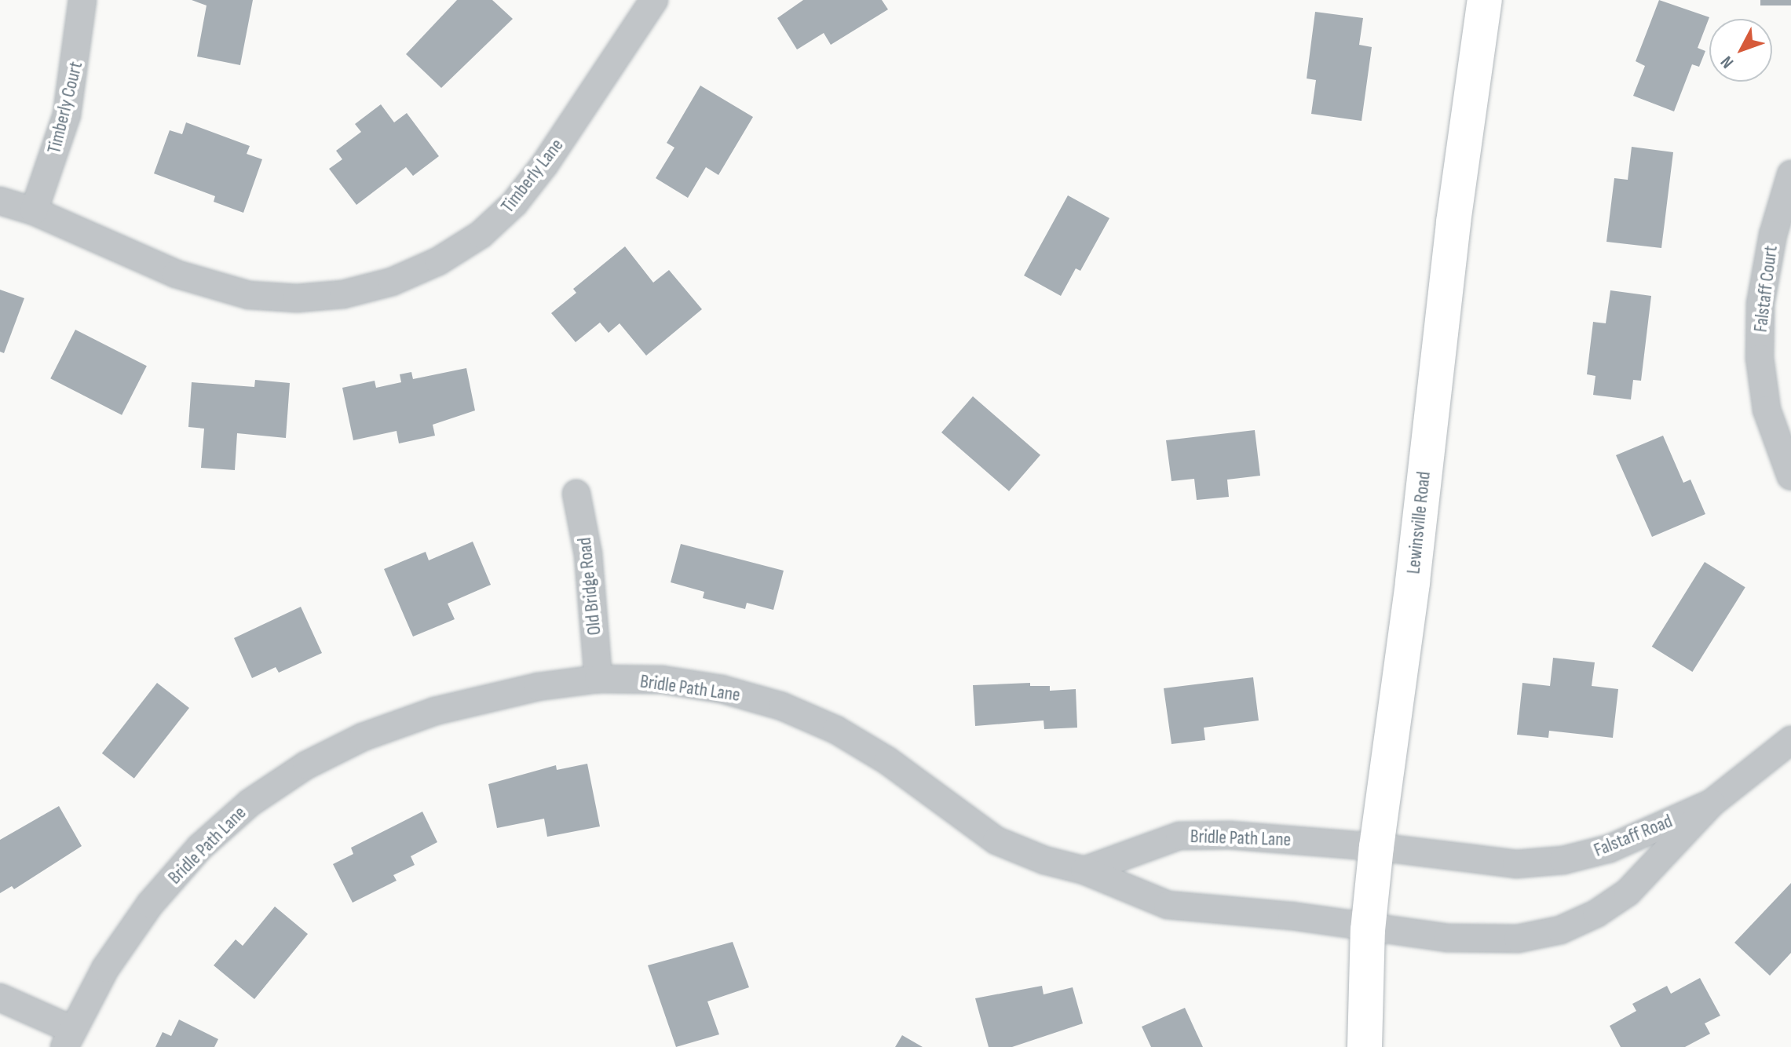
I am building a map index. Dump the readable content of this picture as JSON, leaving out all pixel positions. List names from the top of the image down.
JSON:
{
  "streets": {
    "main road": ["Lewinsville Road"],
    "street": [
      "Timberly Court",
      "Timberly Lane",
      "Falstaff Court",
      "Old Bridge Road",
      "Bridle Path Lane",
      "Falstaff Road"
    ]
  },
  "crossings": [
    ["Timberly Court", "Timberly Lane"],
    ["Lewinsville Road", "Bridle Path Lane"],
    ["Lewinsville Road", "Falstaff Road"],
    ["Old Bridge Road", "Bridle Path Lane"],
    ["Bridle Path Lane", "Falstaff Road"]
  ],
  "north": "bottom left"
}
